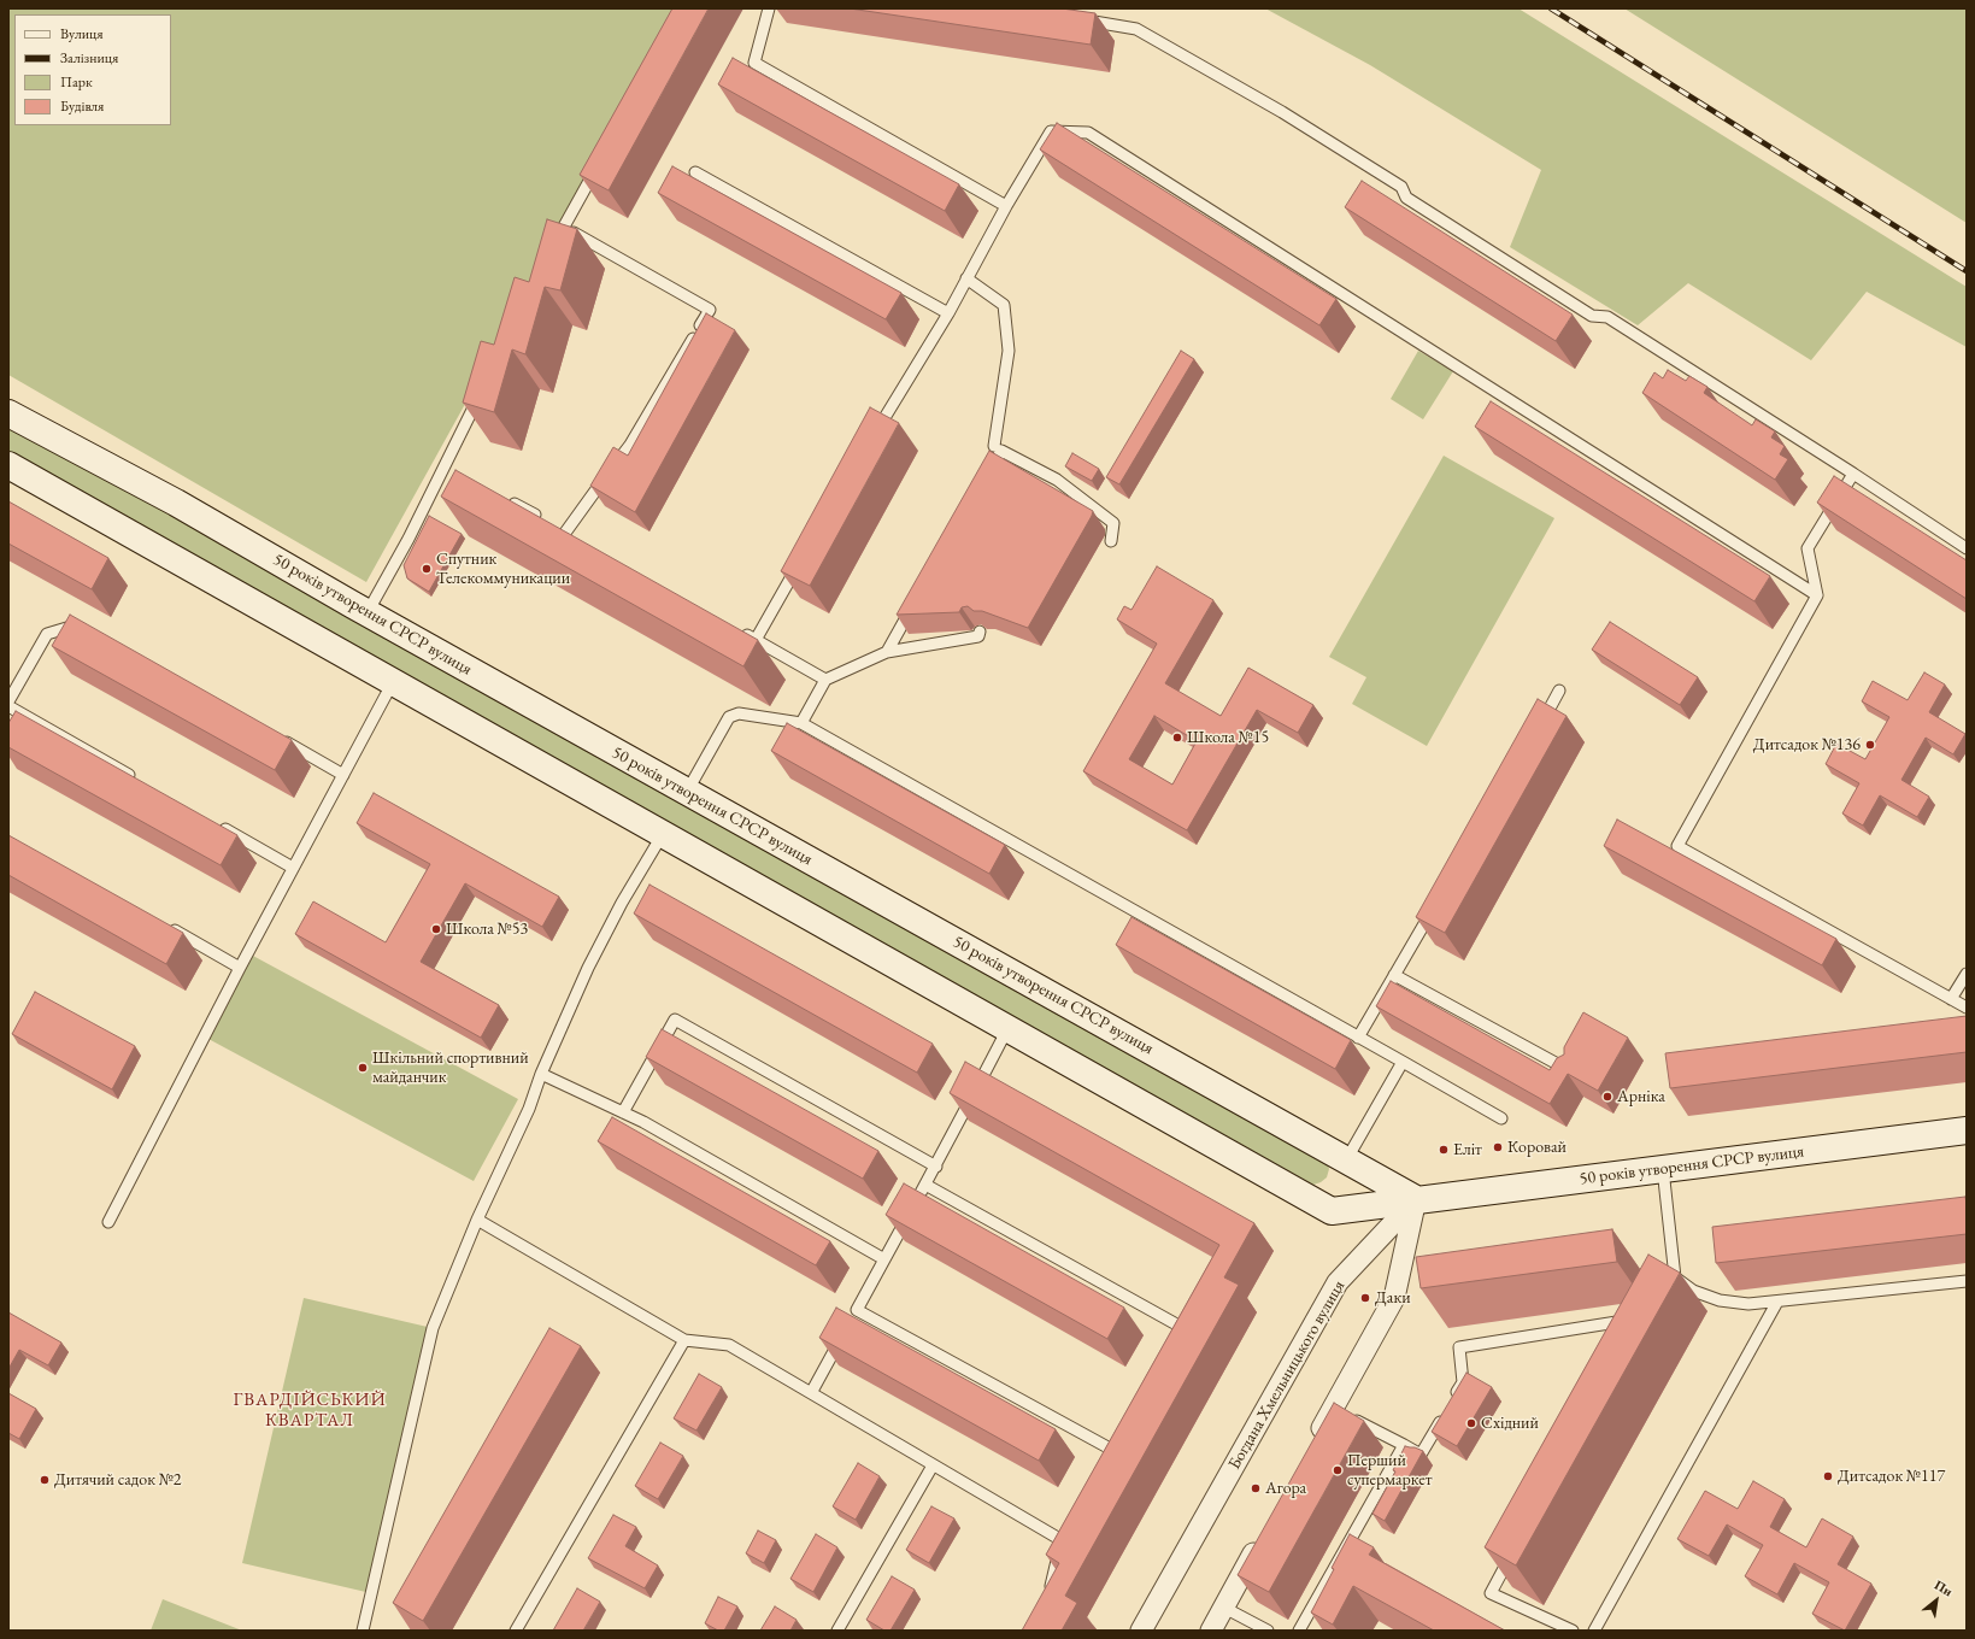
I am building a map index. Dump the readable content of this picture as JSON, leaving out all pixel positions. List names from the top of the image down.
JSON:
{
  "streets": {
    "main road": ["50 років утворення СРСР вулиця"],
    "street": ["Богдана Хмельницького вулиця"]
  },
  "crossings": [
    ["50 років утворення СРСР вулиця", "Богдана Хмельницького вулиця"]
  ],
  "districts": ["ГВАРДІЙСЬКИЙ КВАРТАЛ"],
  "places": [
    "Спутник Телекоммуникации",
    "Школа №15",
    "Дитсадок №136",
    "Школа №53",
    "Шкільний спортивний майданчик",
    "Арніка",
    "Коровай",
    "Еліт",
    "Даки",
    "Східний",
    "Перший супермаркет",
    "Дитсадок №117",
    "Дитячий садок №2",
    "Агора"
  ],
  "legend": [
    "Вулиця",
    "Залізниця",
    "Парк",
    "Будівля"
  ],
  "north": "top right"
}
